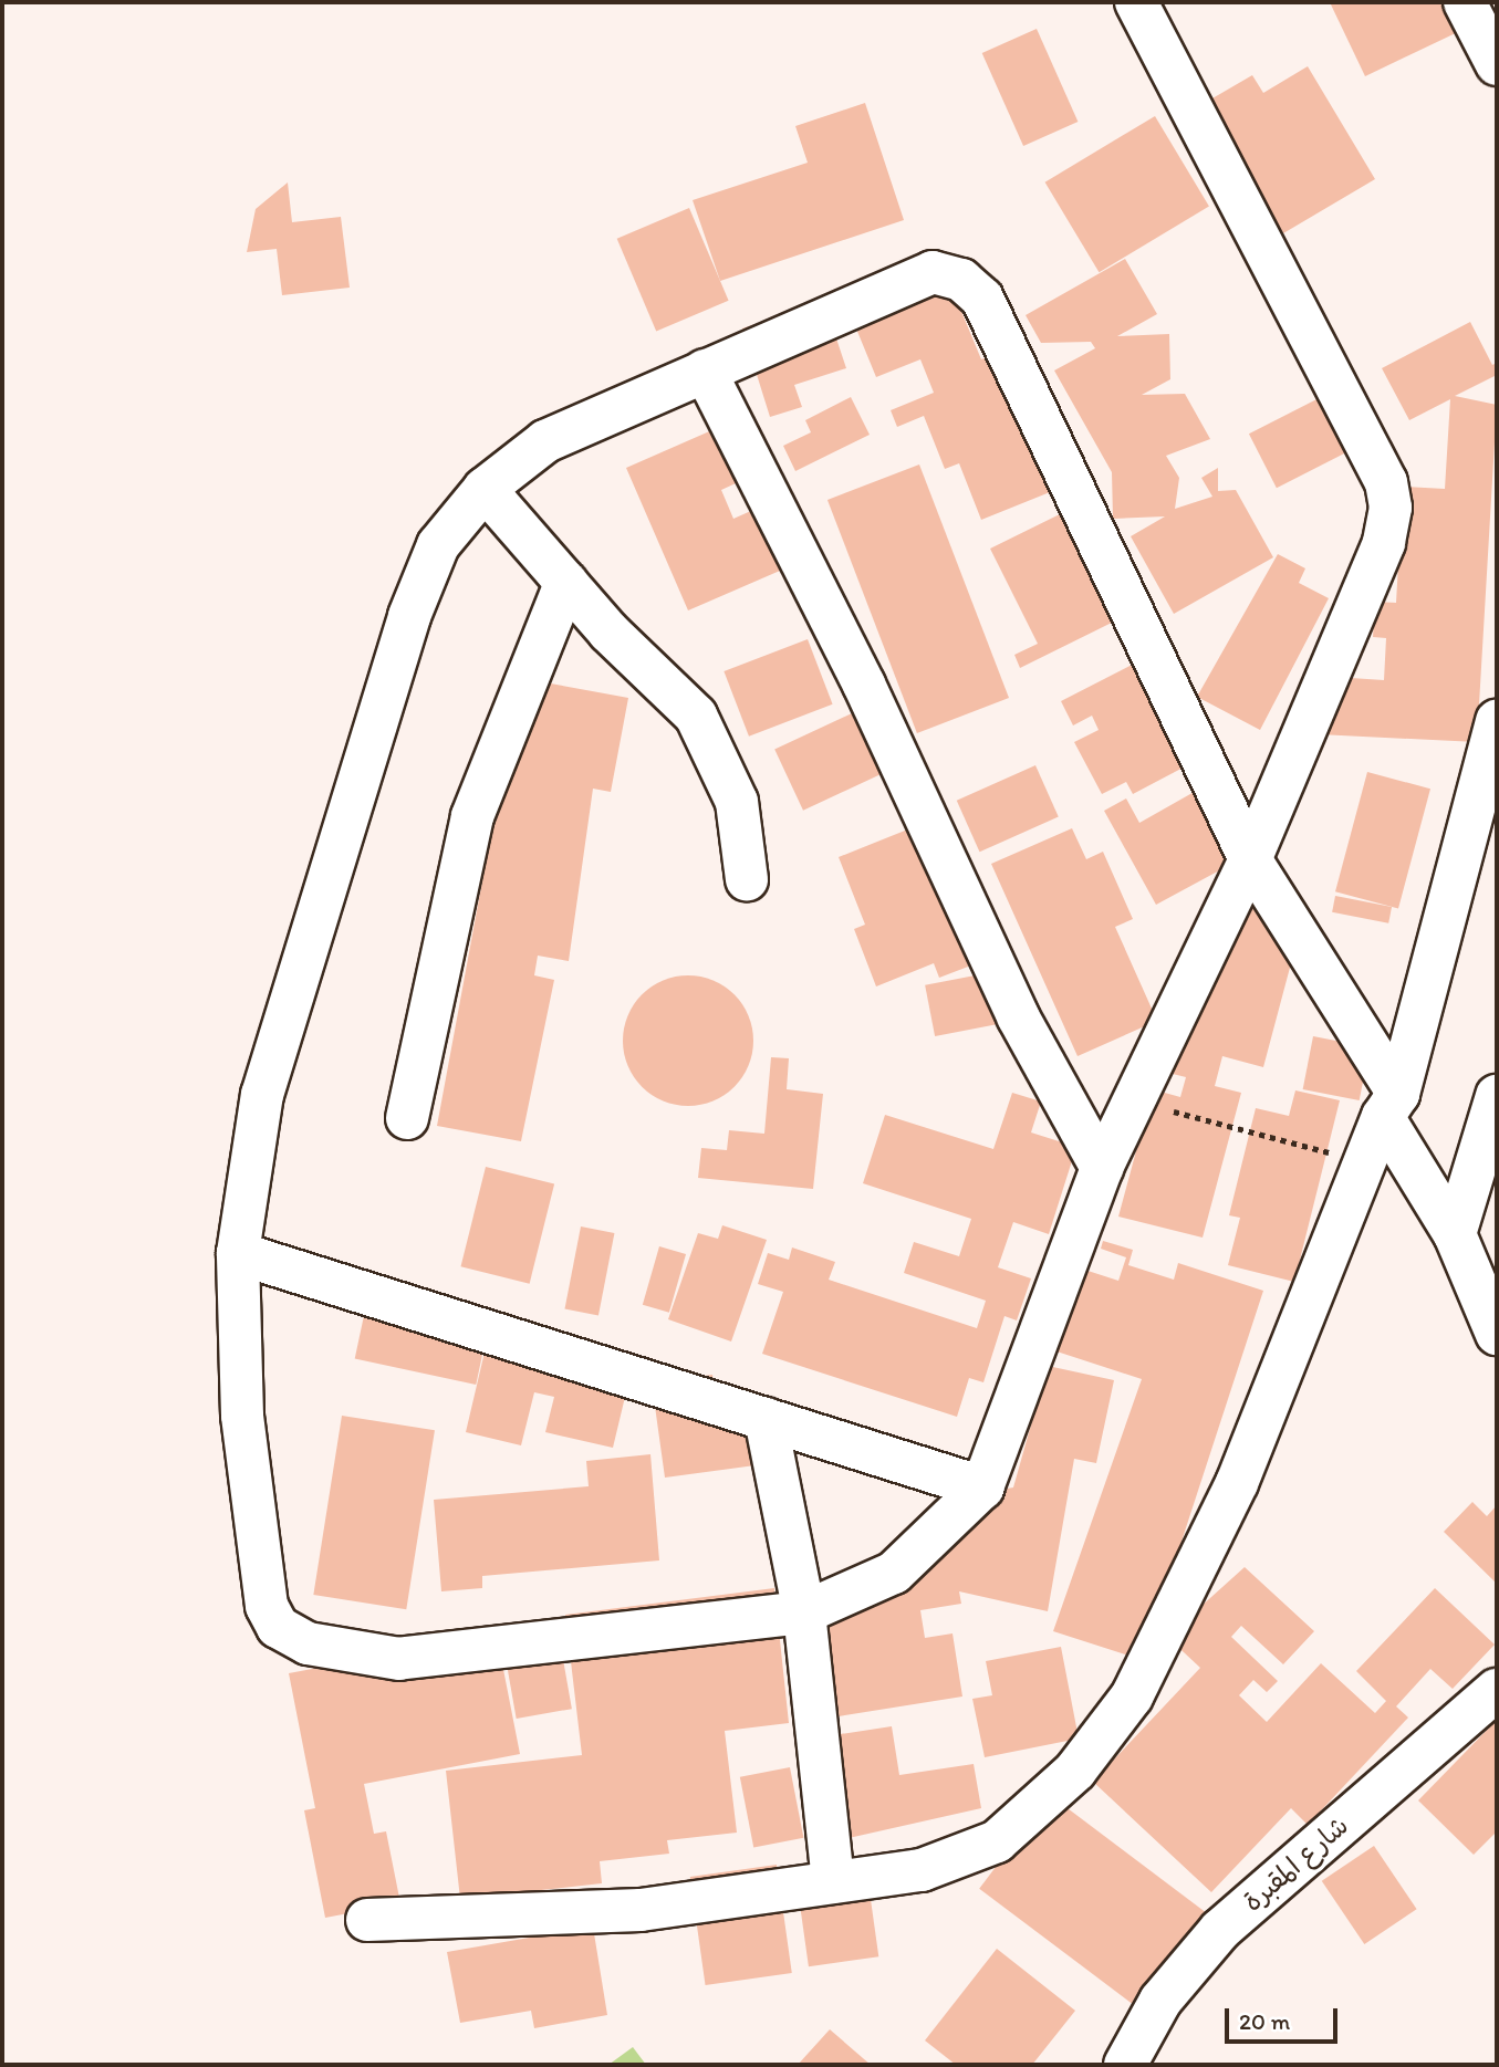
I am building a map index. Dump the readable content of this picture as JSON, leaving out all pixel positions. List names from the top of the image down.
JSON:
{
  "streets": {
    "street": ["شارع المقبرة"]
  },
  "scale_bar": "20 m"
}
